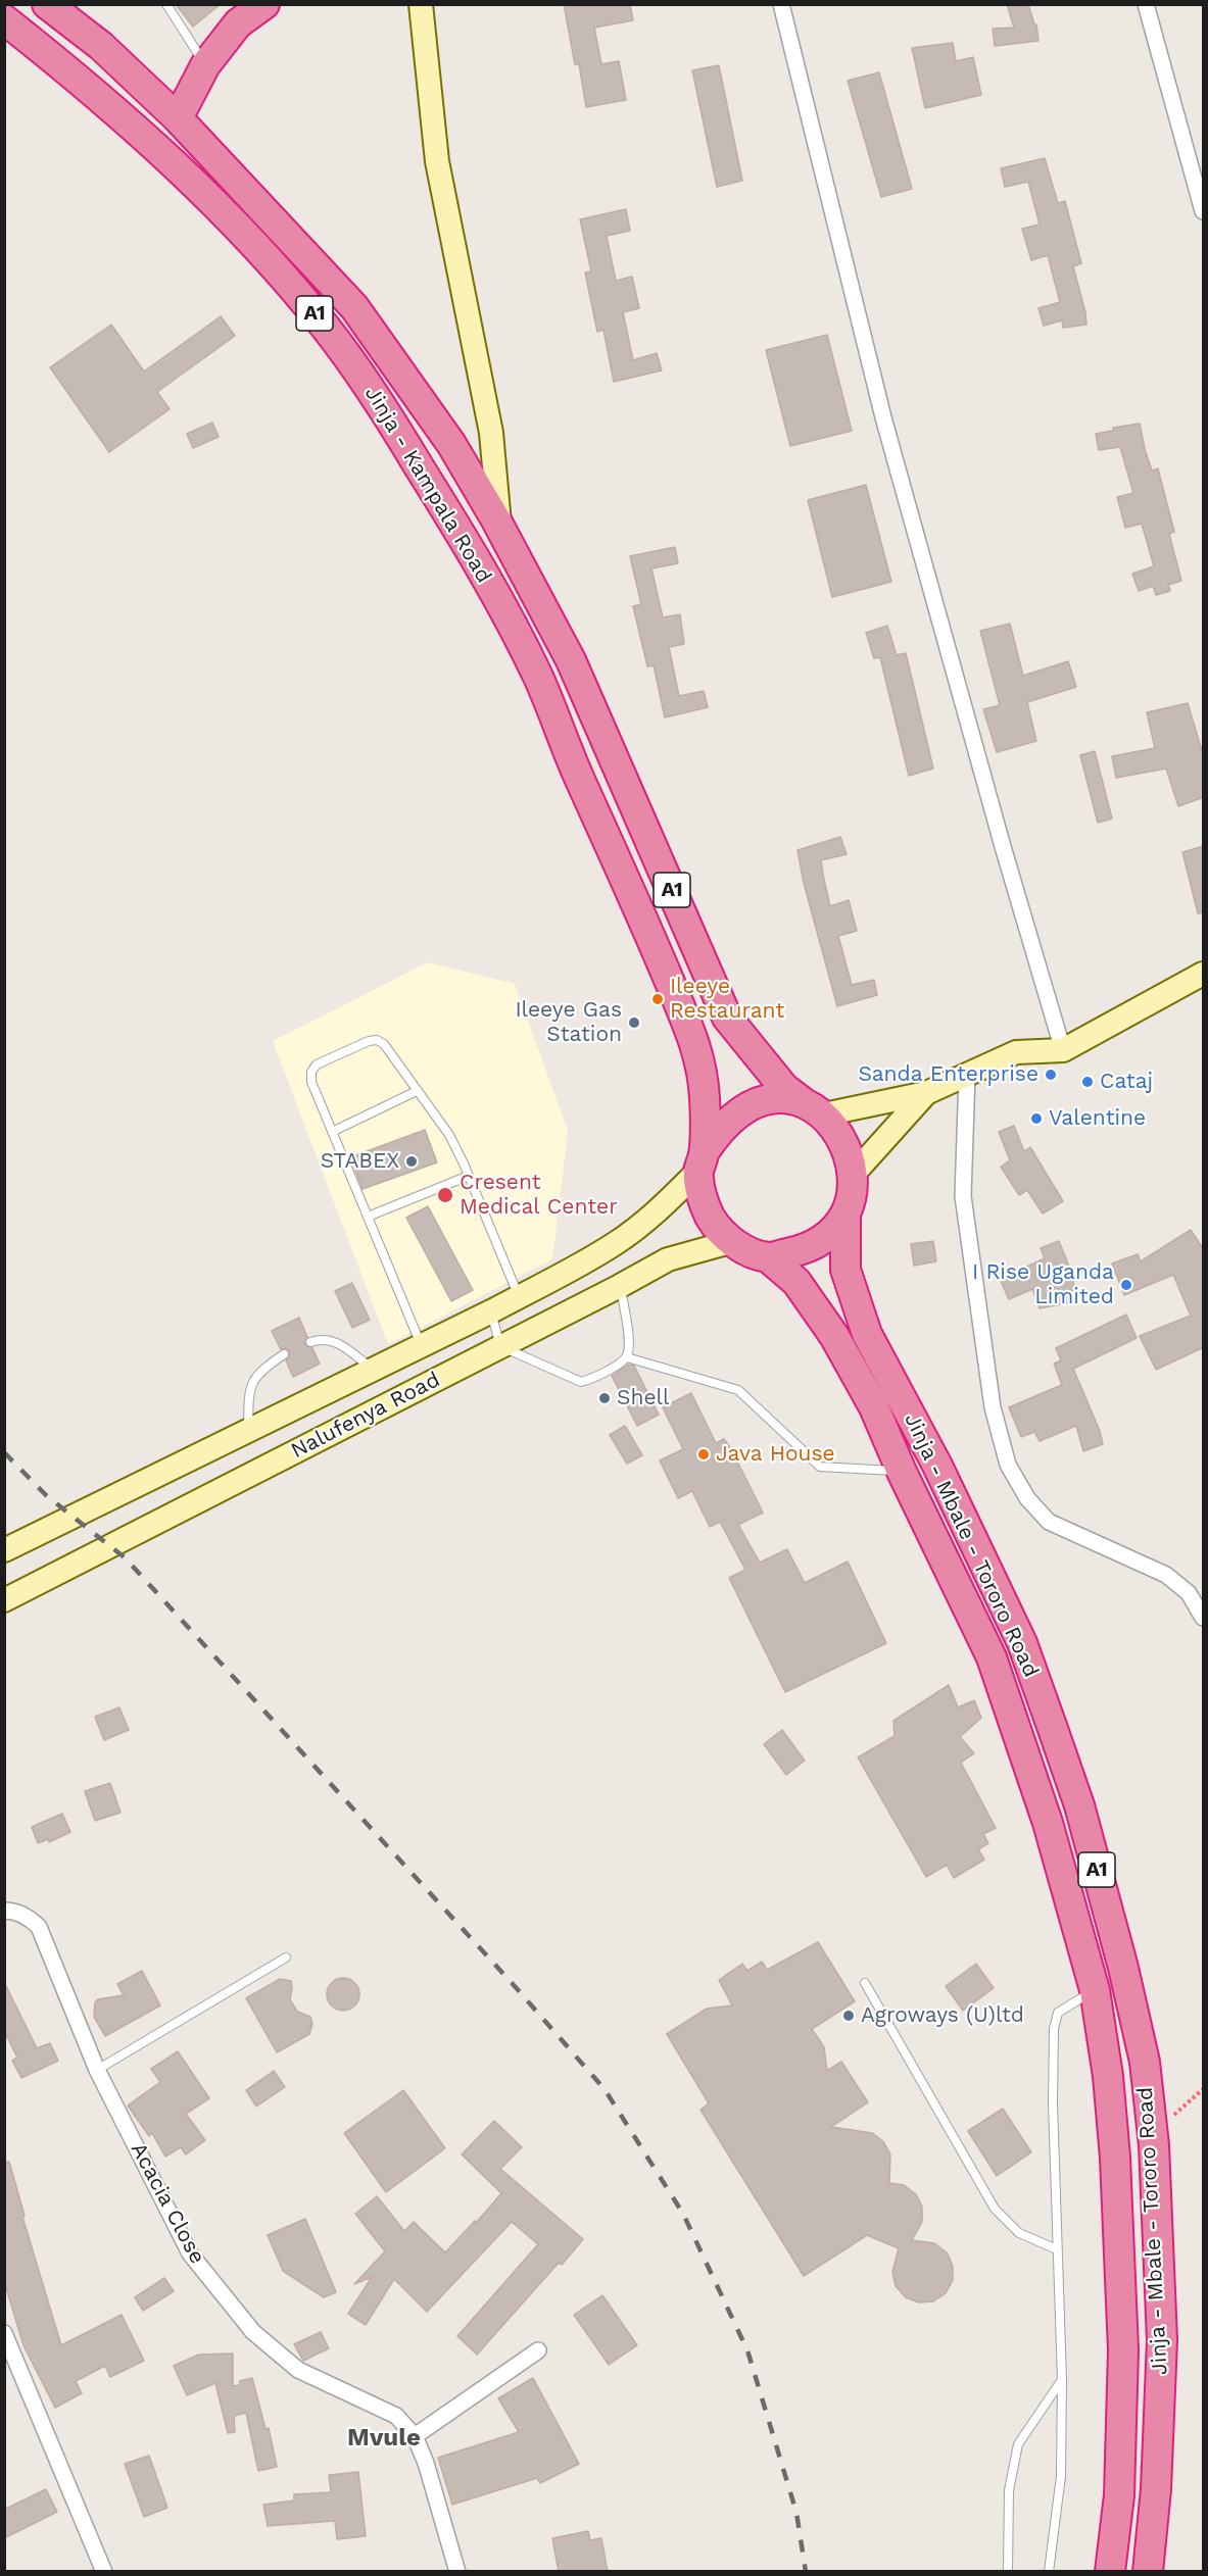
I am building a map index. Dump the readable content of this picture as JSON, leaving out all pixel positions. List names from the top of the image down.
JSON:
{
  "streets": {
    "highway": ["A1", "Jinja - Kampala Road", "Jinja - Mbale - Tororo Road"],
    "street": ["Nalufenya Road", "Acacia Close"]
  },
  "crossings": [
    ["A1", "Jinja - Kampala Road"],
    ["A1", "Nalufenya Road"],
    ["A1", "Jinja - Mbale - Tororo Road"],
    ["Jinja - Kampala Road", "Nalufenya Road"],
    ["Jinja - Kampala Road", "Jinja - Mbale - Tororo Road"],
    ["Nalufenya Road", "Jinja - Mbale - Tororo Road"]
  ],
  "districts": ["Mvule"],
  "places": [
    "Ileeye Restaurant",
    "Ileeye Gas Station",
    "Sanda Enterprise",
    "Cataj",
    "Valentine",
    "STABEX",
    "Cresent Medical Center",
    "I Rise Uganda Limited",
    "Shell",
    "Java House",
    "Agroways (U)ltd"
  ]
}
